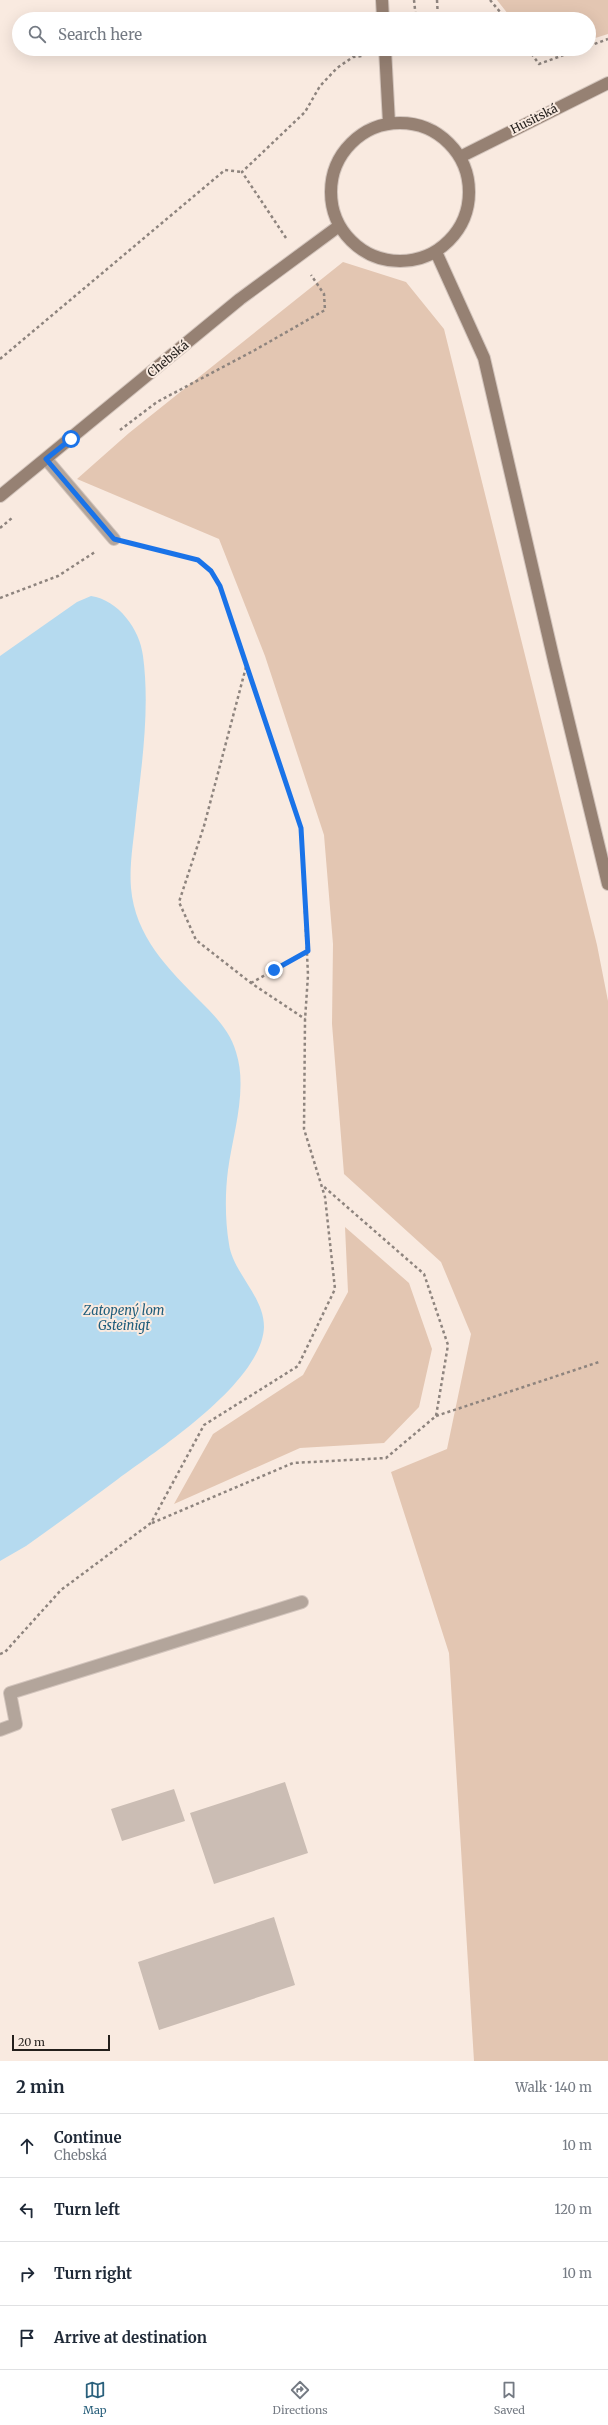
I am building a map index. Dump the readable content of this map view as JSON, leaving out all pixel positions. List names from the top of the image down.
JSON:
{
  "streets": {
    "main road": ["Husitská", "Chebská"]
  },
  "crossings": [
    ["Husitská", "Chebská"]
  ],
  "water": ["Zatopený lom Gsteinigt"],
  "scale_bar": "20 m",
  "page": {
    "search": "Search here",
    "scale": "20 m",
    "heading": ["2 min", "Walk · 140 m"],
    "list": [
      ["Continue", "Chebská", "10 m"],
      ["Turn left", "120 m"],
      ["Turn right", "10 m"],
      "Arrive at destination"
    ],
    "nav": ["Map", "Directions", "Saved"]
  }
}
